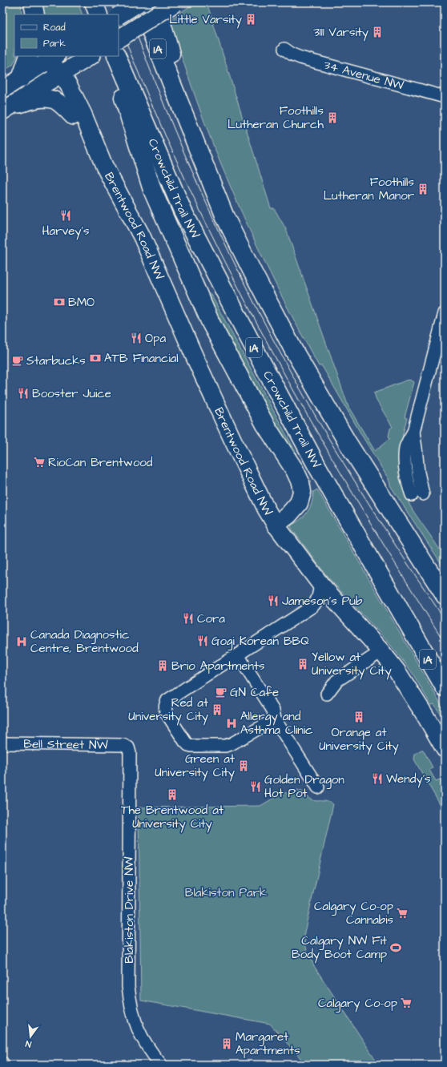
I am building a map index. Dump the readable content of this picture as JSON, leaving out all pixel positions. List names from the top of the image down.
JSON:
{
  "streets": {
    "highway": ["1A", "Crowchild Trail NW"],
    "street": [
      "34 Avenue NW",
      "Brentwood Road NW",
      "Bell Street NW",
      "Blakiston Drive NW"
    ]
  },
  "crossings": [
    ["Bell Street NW", "Blakiston Drive NW"]
  ],
  "parks": ["Blakiston Park"],
  "places": {
    "building": [
      "Little Varsity",
      "3111 Varsity",
      "Foothills Lutheran Church",
      "Foothills Lutheran Manor",
      "Yellow at University City",
      "Brio Apartments",
      "Red at University City",
      "Orange at University City",
      "Green at University City",
      "The Brentwood at University City",
      "Margaret Apartments"
    ],
    "restaurant": [
      "Harvey's",
      "Opa",
      "Booster Juice",
      "Jameson's Pub",
      "Cora",
      "Gogi Korean BBQ",
      "Wendy's",
      "Golden Dragon Hot Pot"
    ],
    "bank": ["BMO", "ATB Financial"],
    "cafe": ["Starbucks", "GN Cafe"],
    "supermarket": ["RioCan Brentwood", "Calgary Co-op Cannabis", "Calgary Co-op"],
    "hospital": ["Canada Diagnostic Centre, Brentwood", "Allergy and Asthma Clinic"],
    "sports": ["Calgary NW Fit Body Boot Camp"]
  },
  "legend": ["Road", "Park"],
  "north": "bottom"
}
